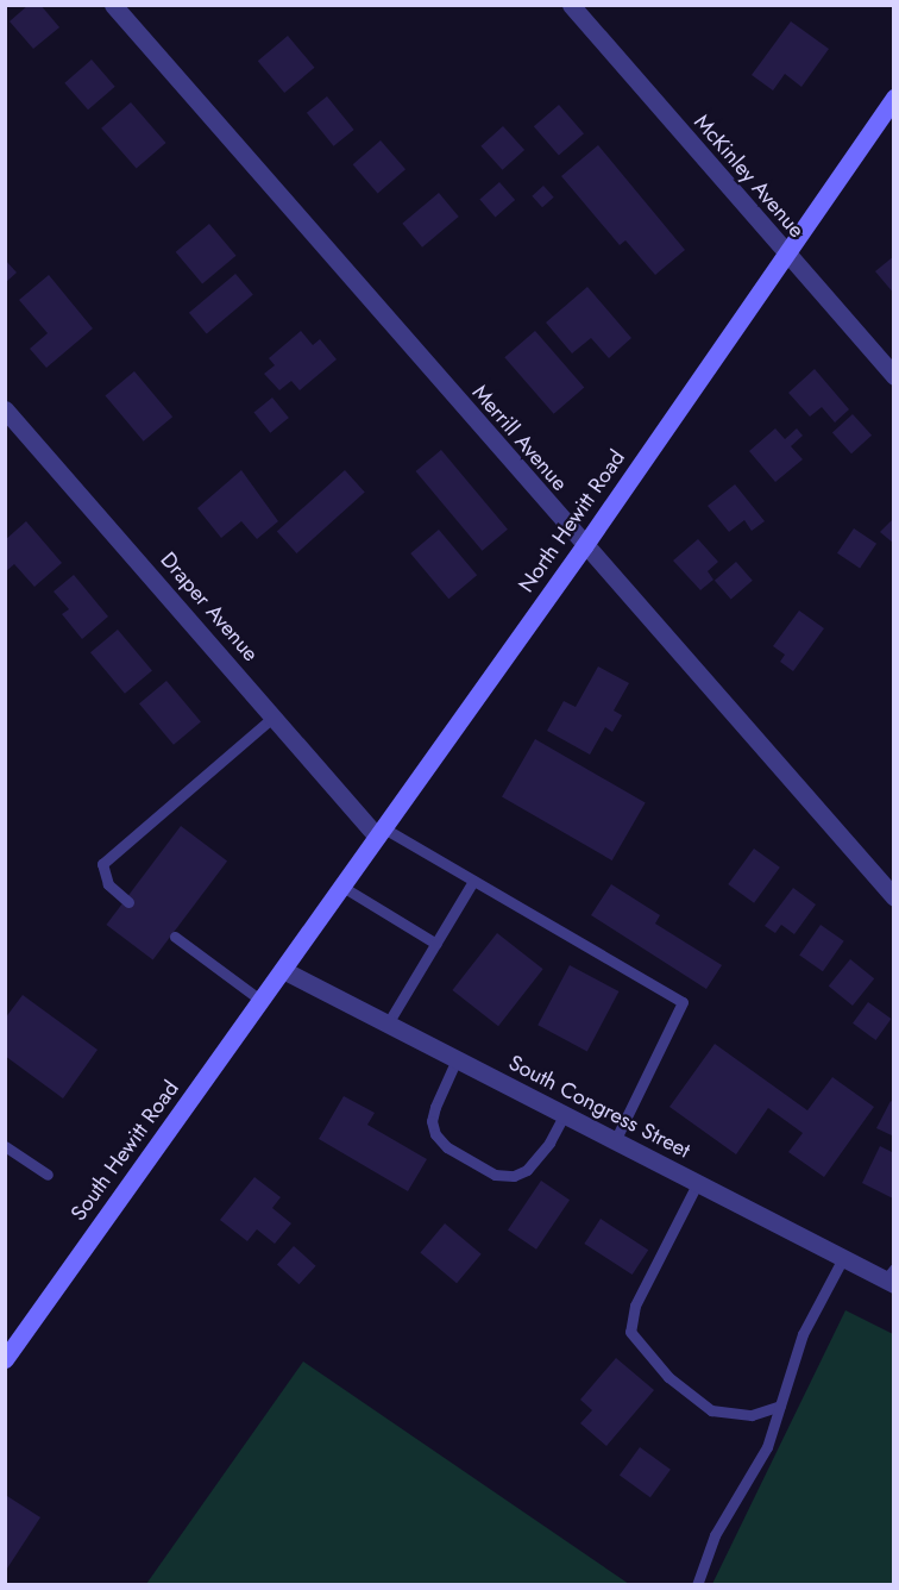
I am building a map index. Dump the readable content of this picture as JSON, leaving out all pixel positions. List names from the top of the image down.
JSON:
{
  "streets": {
    "main road": ["North Hewitt Road", "South Hewitt Road"],
    "street": [
      "McKinley Avenue",
      "Merrill Avenue",
      "Draper Avenue",
      "South Congress Street"
    ]
  },
  "crossings": [
    ["McKinley Avenue", "North Hewitt Road"],
    ["Merrill Avenue", "North Hewitt Road"],
    ["North Hewitt Road", "Draper Avenue"],
    ["North Hewitt Road", "South Congress Street"],
    ["North Hewitt Road", "South Hewitt Road"],
    ["South Congress Street", "South Hewitt Road"]
  ]
}
